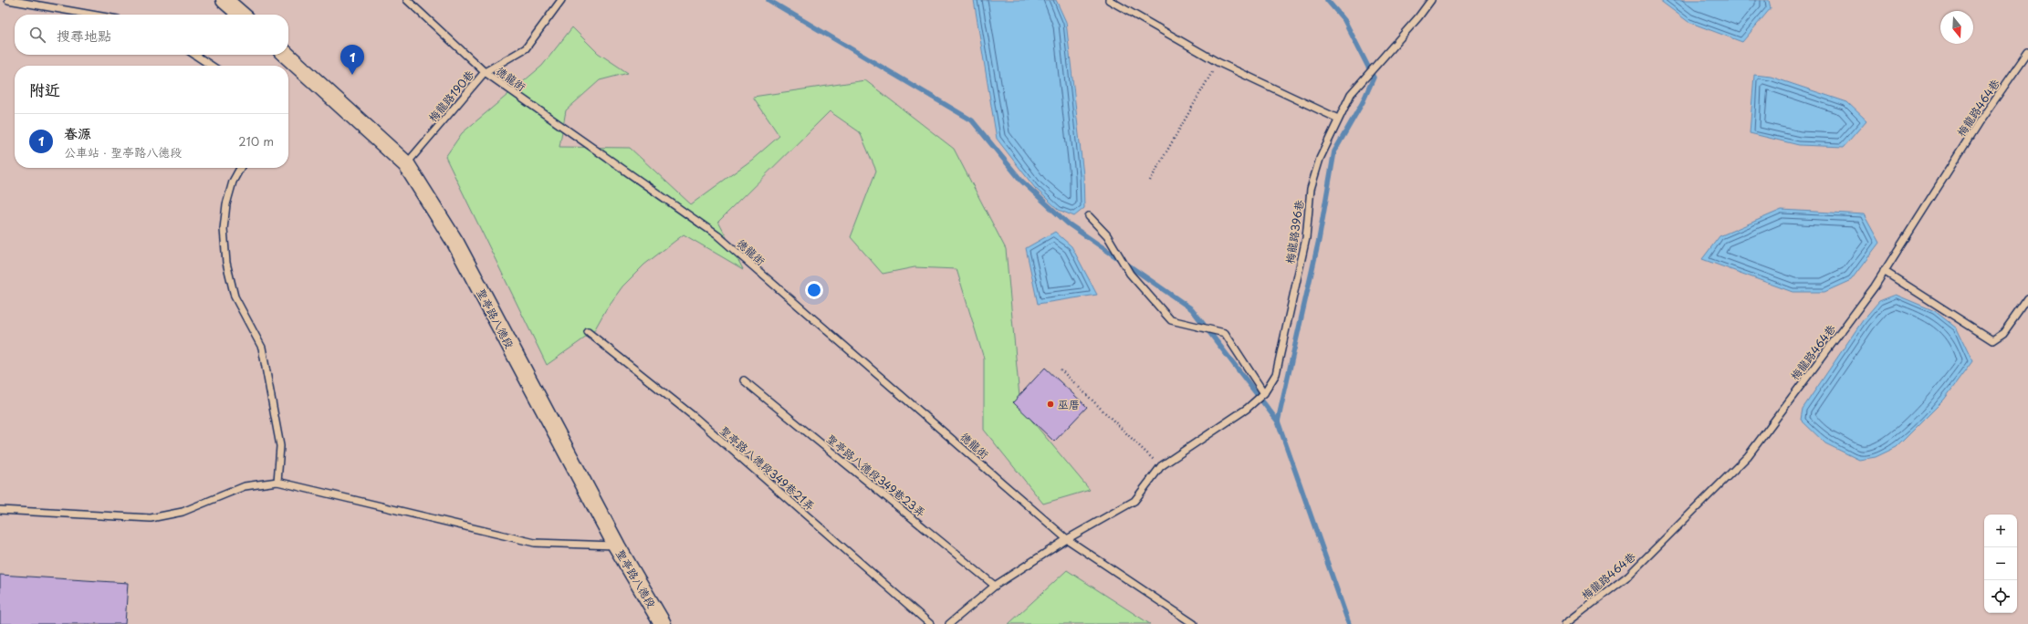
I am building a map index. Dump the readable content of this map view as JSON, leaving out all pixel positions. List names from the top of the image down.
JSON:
{
  "streets": {
    "street": ["聖亭路八德段"],
    "lane": [
      "德龍街",
      "梅龍路190巷",
      "梅龍路464巷",
      "梅龍路396巷",
      "聖亭路八德段349巷21弄",
      "聖亭路八德段349巷23弄"
    ]
  },
  "crossings": [
    ["德龍街", "梅龍路190巷"],
    ["德龍街", "梅龍路396巷"],
    ["梅龍路190巷", "聖亭路八德段"],
    ["梅龍路396巷", "聖亭路八德段349巷23弄"]
  ],
  "places": ["巫厝"],
  "north": "bottom",
  "page": {
    "search": "搜尋地點",
    "pins": "1",
    "heading": "附近",
    "list": [
      {
        "mark": "1",
        "name": "春源",
        "note": "公車站 · 聖亭路八德段",
        "value": "210 m"
      }
    ],
    "map_buttons": ["+", "−"]
  }
}
